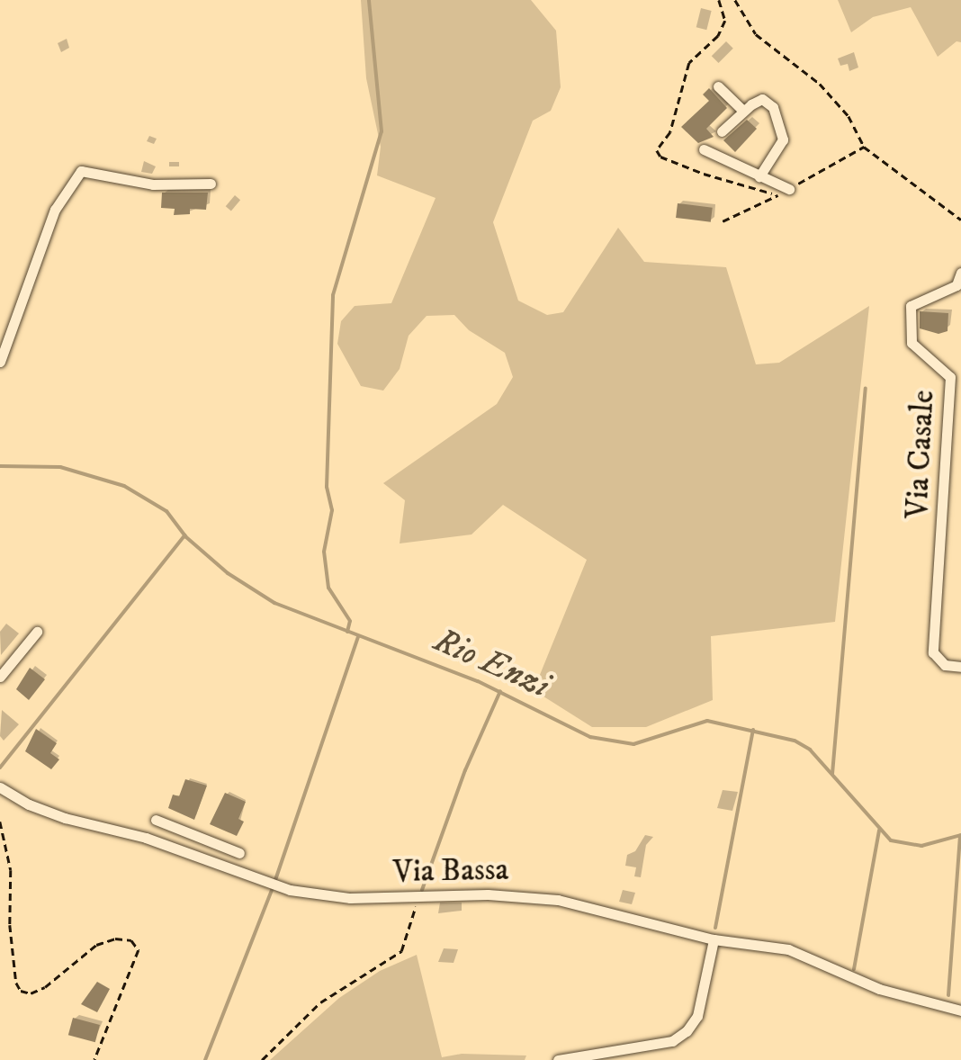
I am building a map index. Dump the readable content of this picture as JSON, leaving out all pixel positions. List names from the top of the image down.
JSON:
{
  "streets": {
    "street": ["Via Casale", "Via Bassa"]
  },
  "water": ["Rio Enzi"]
}
